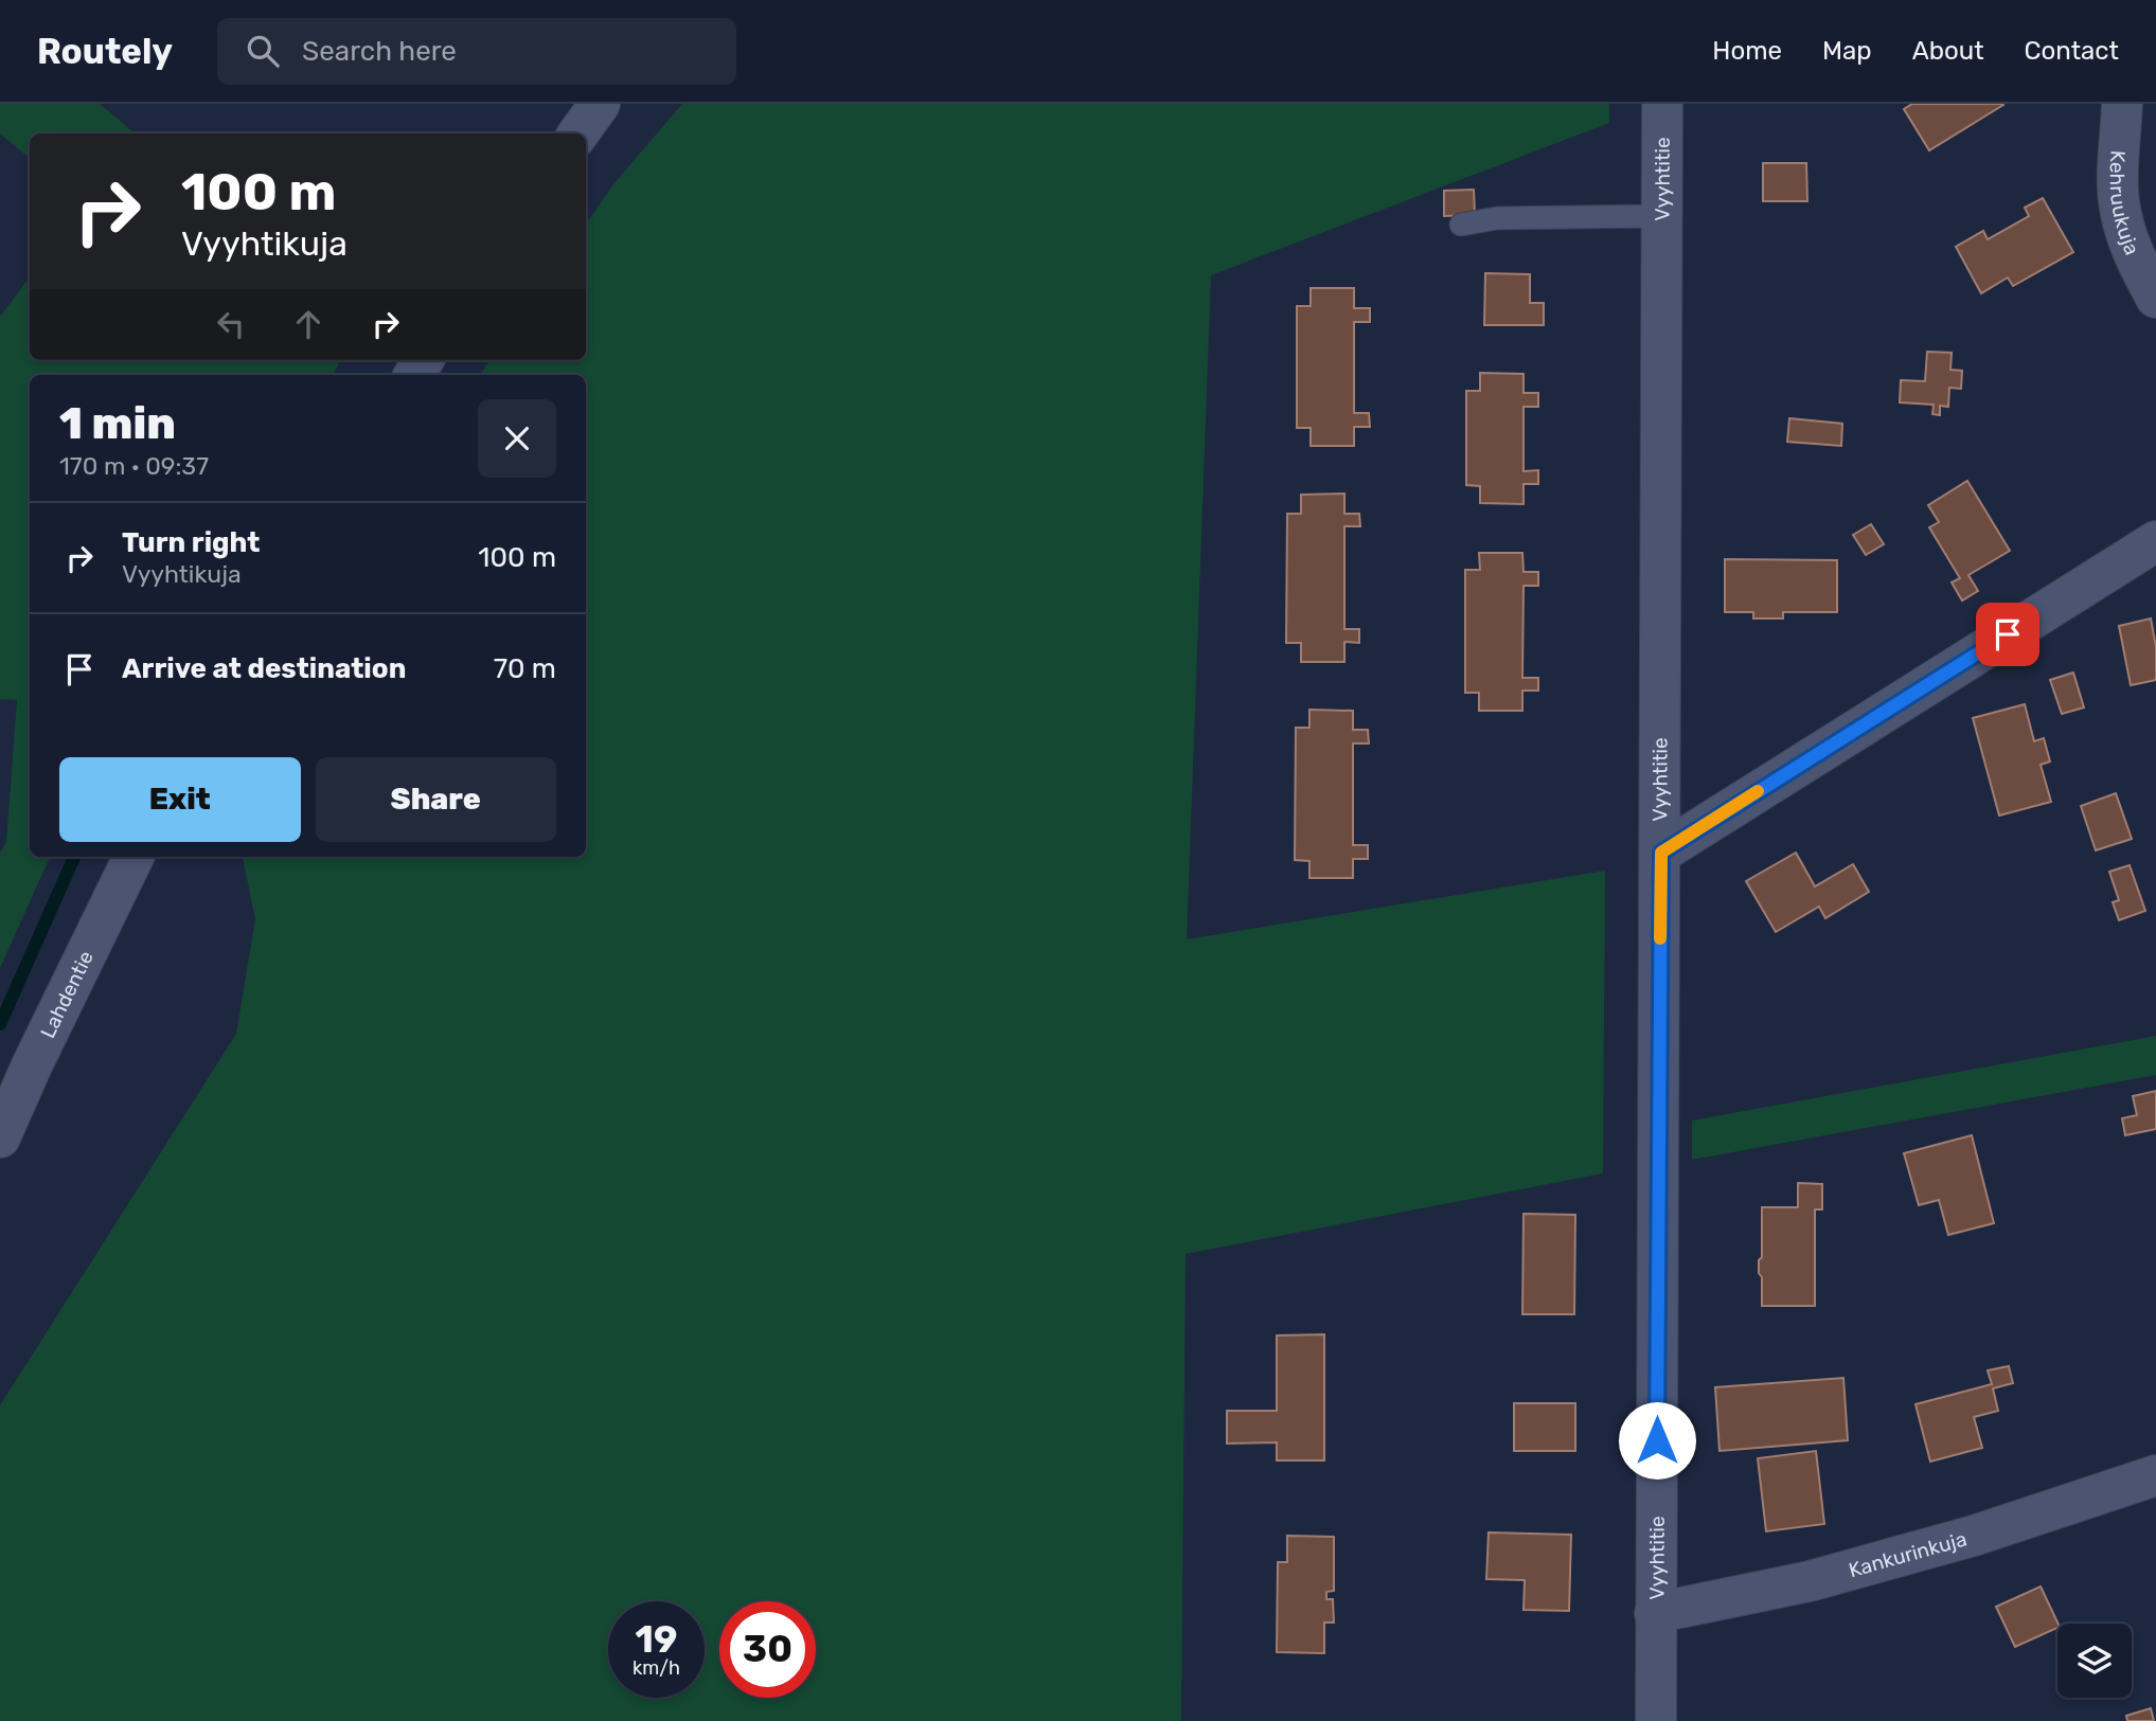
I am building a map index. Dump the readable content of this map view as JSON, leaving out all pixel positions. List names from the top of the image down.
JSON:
{
  "streets": {
    "street": [
      "Vyyhtitie",
      "Kehruukuja",
      "Lahdentie",
      "Kankurinkuja"
    ]
  },
  "crossings": [
    ["Vyyhtitie", "Kankurinkuja"]
  ],
  "page": {
    "header": "Routely",
    "search": "Search here",
    "nav": [
      "Home",
      "Map",
      "About",
      "Contact"
    ],
    "turn": ["100 m", "Vyyhtikuja"],
    "heading": ["1 min", "170 m · 09:37"],
    "list": [
      {
        "name": "Turn right",
        "note": "Vyyhtikuja",
        "value": "100 m"
      },
      {
        "name": "Arrive at destination",
        "value": "70 m"
      }
    ],
    "buttons": ["Exit", "Share"],
    "speed": "19 km/h",
    "limit": "30"
  }
}
